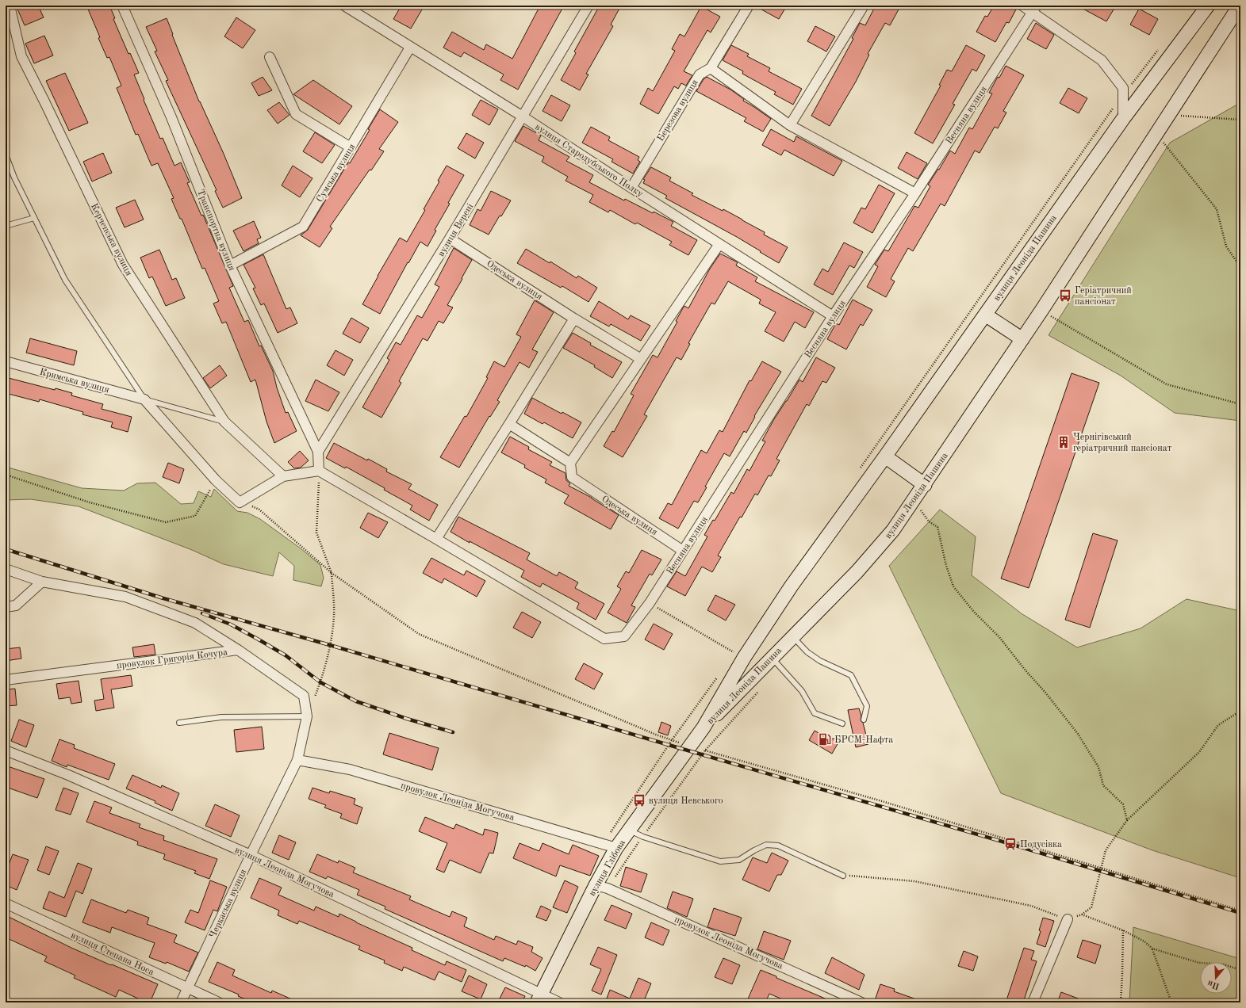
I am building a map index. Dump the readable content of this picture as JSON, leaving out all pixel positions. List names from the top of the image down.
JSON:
{
  "streets": {
    "main road": ["вулиця Леоніда Пашина", "вулиця Глібова"],
    "street": [
      "Березова вулиця",
      "Весняна вулиця",
      "вулиця Стародубського Полку",
      "Сумська вулиця",
      "Транспортна вулиця",
      "вулиця Верені",
      "Керченська вулиця",
      "Одеська вулиця",
      "Кримська вулиця",
      "провулок Григорія Кочура",
      "провулок Леоніда Могучова",
      "вулиця Леоніда Могучова",
      "Черкаська вулиця",
      "вулиця Степана Носа"
    ]
  },
  "crossings": [
    ["Березова вулиця", "вулиця Стародубського Полку"],
    ["Весняна вулиця", "вулиця Стародубського Полку"],
    ["Весняна вулиця", "Одеська вулиця"],
    ["вулиця Стародубського Полку", "Сумська вулиця"],
    ["вулиця Стародубського Полку", "вулиця Верені"],
    ["Сумська вулиця", "Транспортна вулиця"],
    ["Транспортна вулиця", "вулиця Верені"],
    ["вулиця Верені", "Одеська вулиця"],
    ["вулиця Леоніда Пашина", "вулиця Глібова"],
    ["провулок Григорія Кочура", "Черкаська вулиця"],
    ["провулок Леоніда Могучова", "вулиця Глібова"],
    ["провулок Леоніда Могучова", "Черкаська вулиця"],
    ["вулиця Глібова", "вулиця Леоніда Могучова"],
    ["вулиця Леоніда Могучова", "Черкаська вулиця"],
    ["Черкаська вулиця", "вулиця Степана Носа"]
  ],
  "places": {
    "bus stop": ["Геріатричний пансіонат", "вулиця Невського"],
    "building": ["Чернігівський геріатричний пансіонат"],
    "fuel station": ["БРСМ-Нафта"],
    "station": ["Подусівка"]
  },
  "north": "bottom"
}
